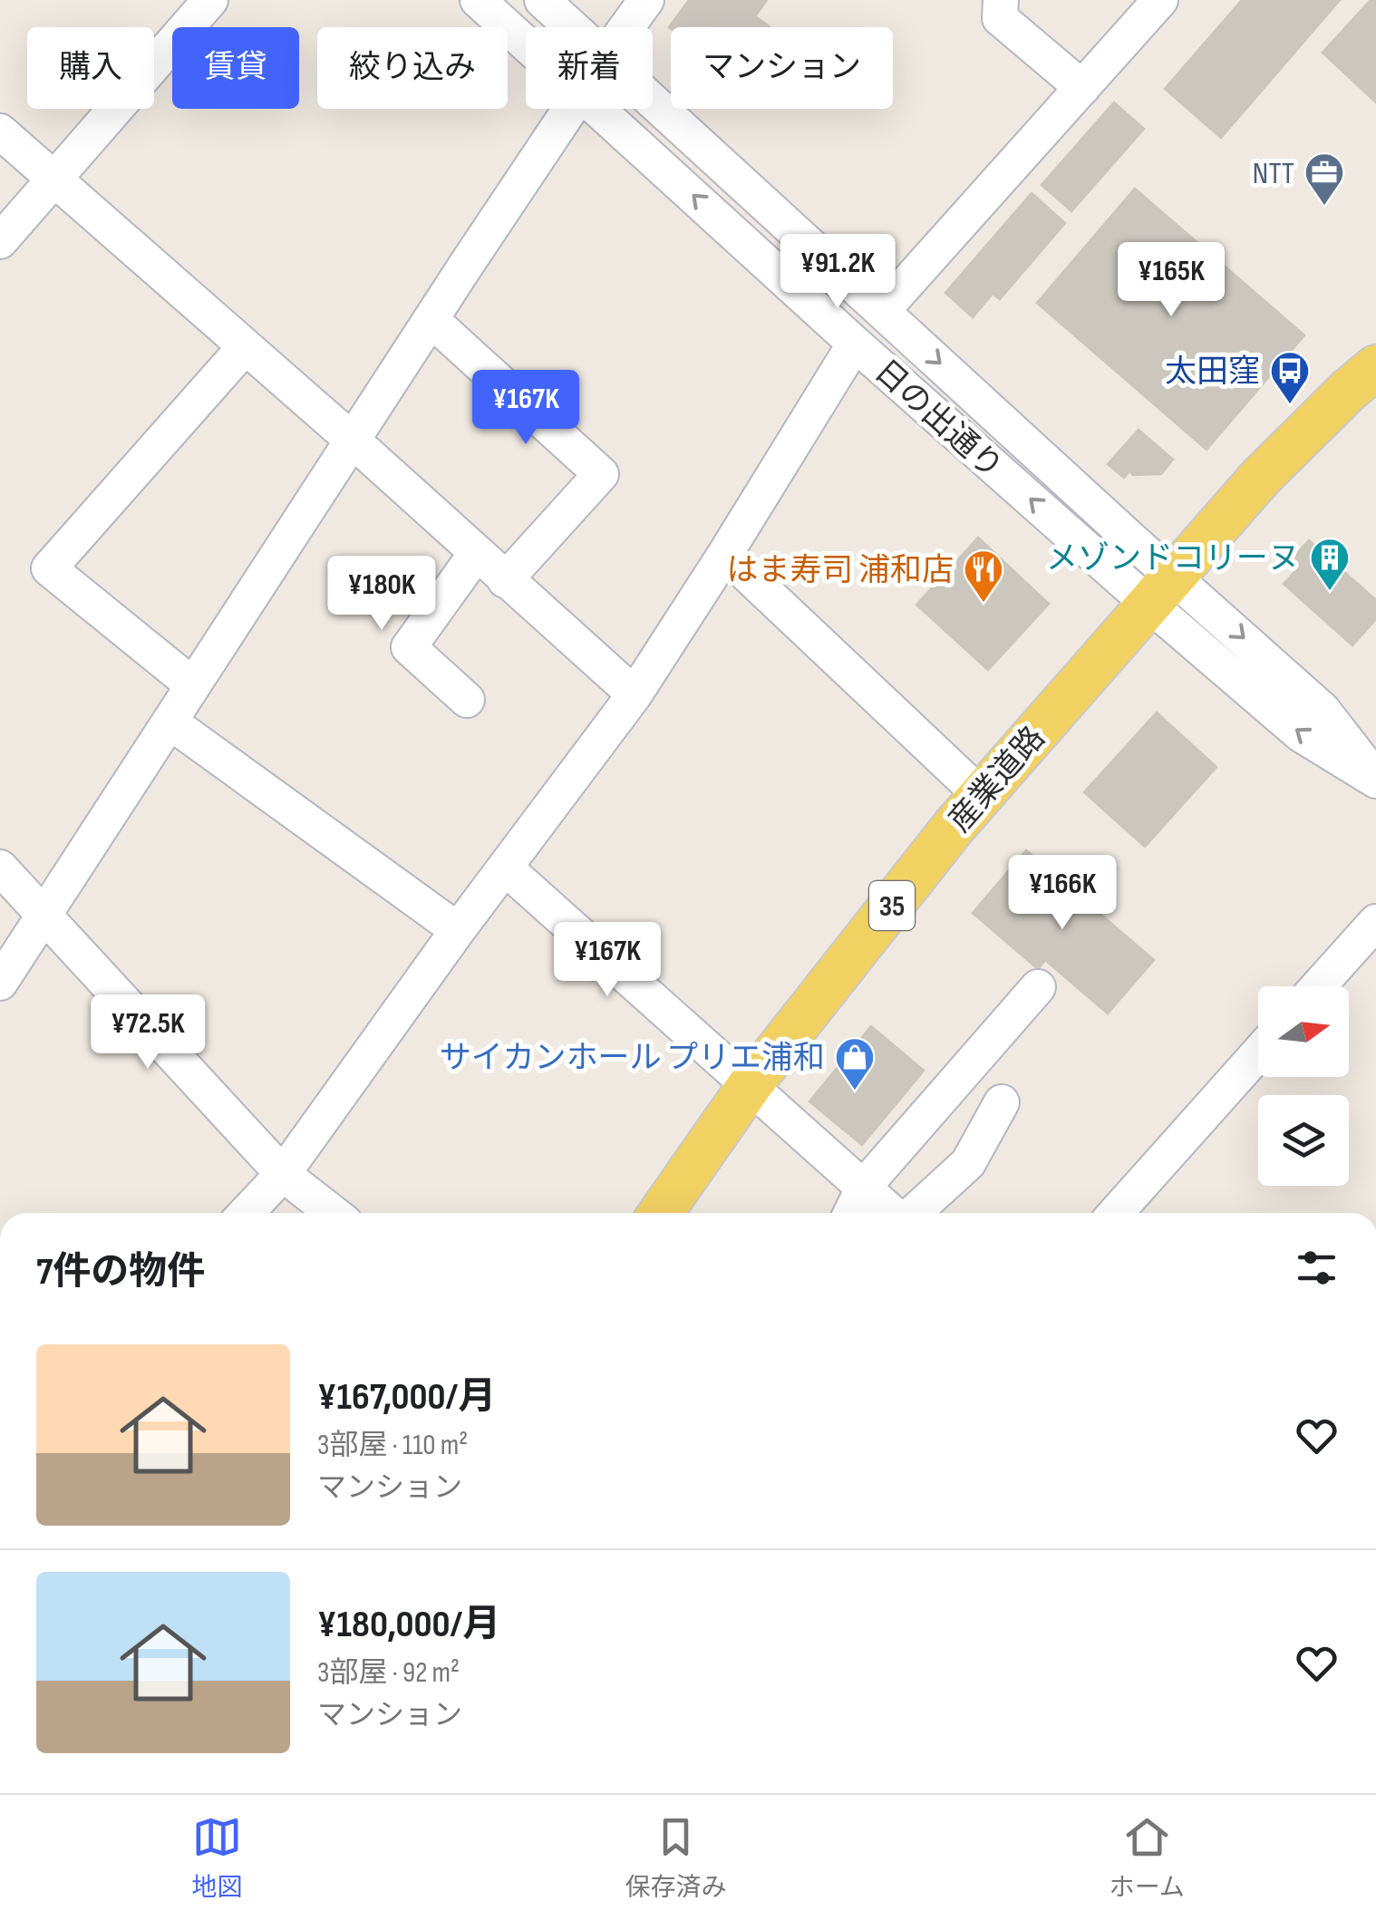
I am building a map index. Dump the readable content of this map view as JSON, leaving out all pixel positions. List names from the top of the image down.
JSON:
{
  "streets": {
    "main road": ["産業道路", "35"],
    "street": ["日の出通り"]
  },
  "crossings": [
    ["日の出通り", "産業道路"]
  ],
  "places": {
    "office": ["NTT"],
    "bus stop": ["太田窪"],
    "building": ["メゾンドコリーヌ"],
    "restaurant": ["はま寿司 浦和店"],
    "shop": ["サイカンホール プリエ浦和"]
  },
  "north": "right",
  "page": {
    "chip": [
      "購入",
      "賃貸",
      "絞り込み",
      "新着",
      "マンション"
    ],
    "price": [
      "¥91.2K",
      "¥165K",
      "¥167K",
      "¥180K",
      "¥166K",
      "¥167K",
      "¥72.5K"
    ],
    "heading": "7件の物件",
    "list": [
      {
        "name": "¥167,000/月",
        "note": "3部屋 · 110 m² · マンション"
      },
      {
        "name": "¥180,000/月",
        "note": "3部屋 · 92 m² · マンション"
      }
    ],
    "tabs": ["地図", "保存済み", "ホーム"]
  }
}
